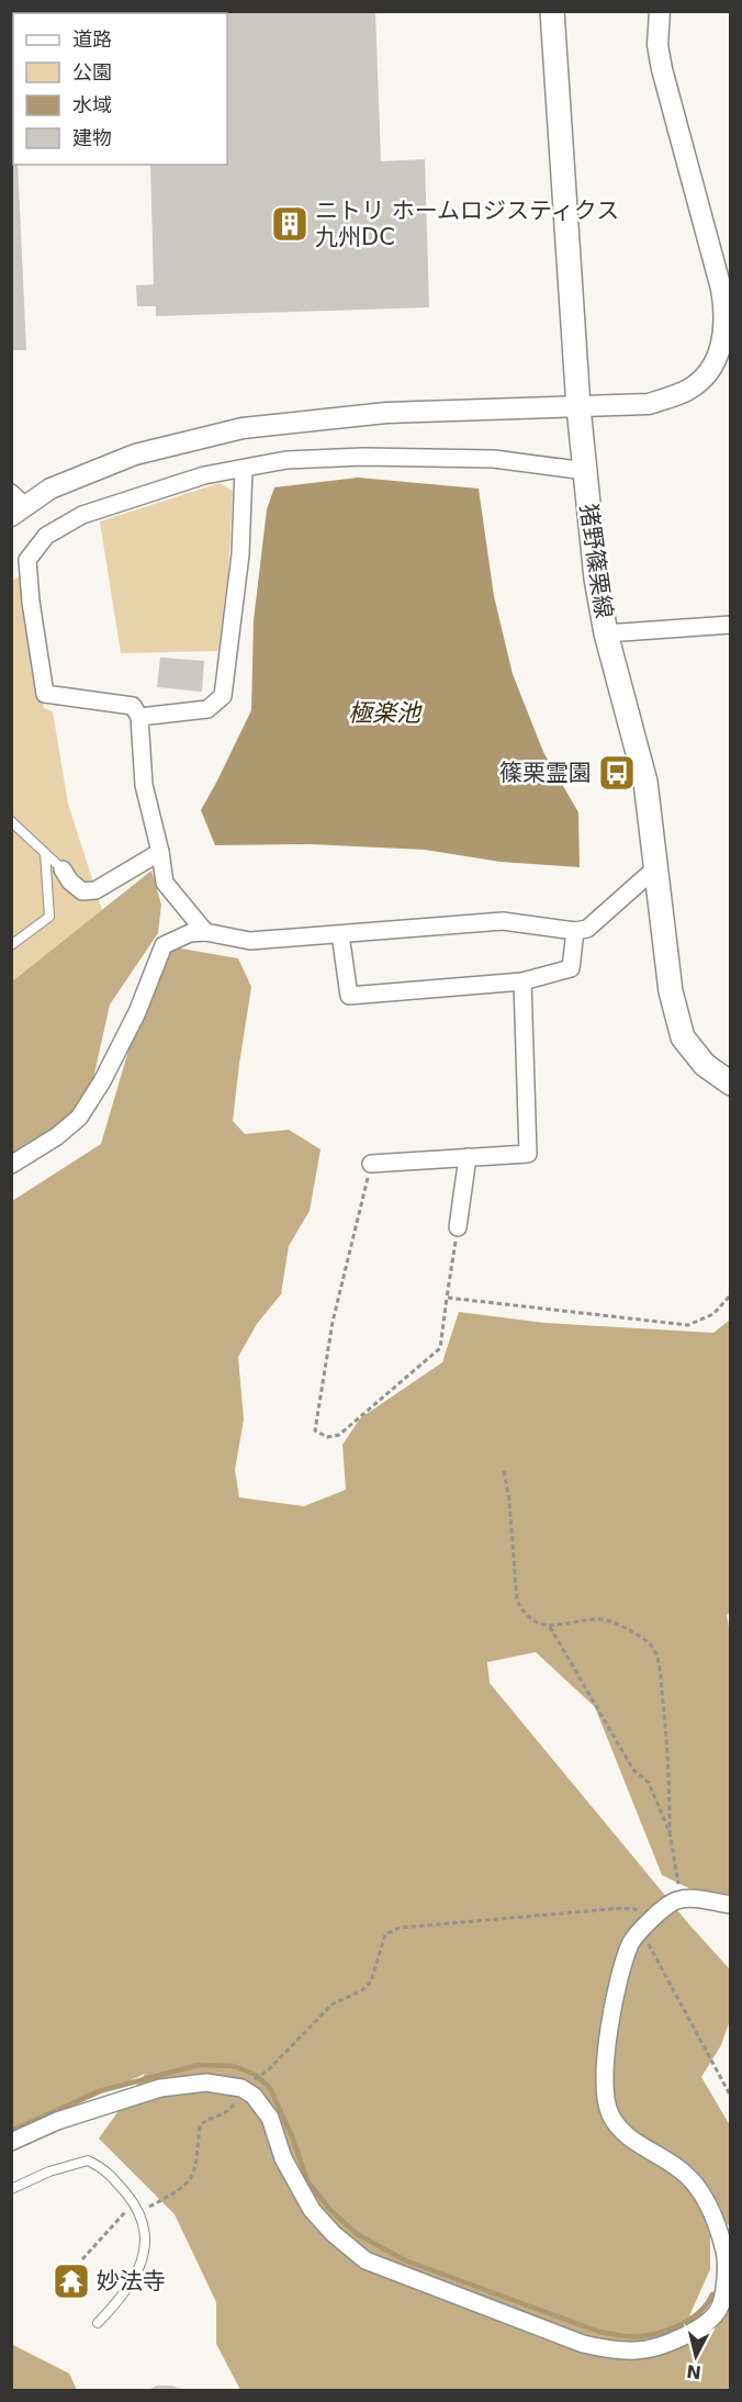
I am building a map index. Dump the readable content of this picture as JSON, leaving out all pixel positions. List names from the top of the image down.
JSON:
{
  "streets": {
    "main road": ["猪野篠栗線"]
  },
  "water": ["極楽池"],
  "places": {
    "building": ["ニトリ ホームロジスティクス 九州DC"],
    "bus stop": ["篠栗霊園"],
    "temple": ["妙法寺"]
  },
  "legend": [
    "道路",
    "公園",
    "水域",
    "建物"
  ],
  "north": "bottom"
}
